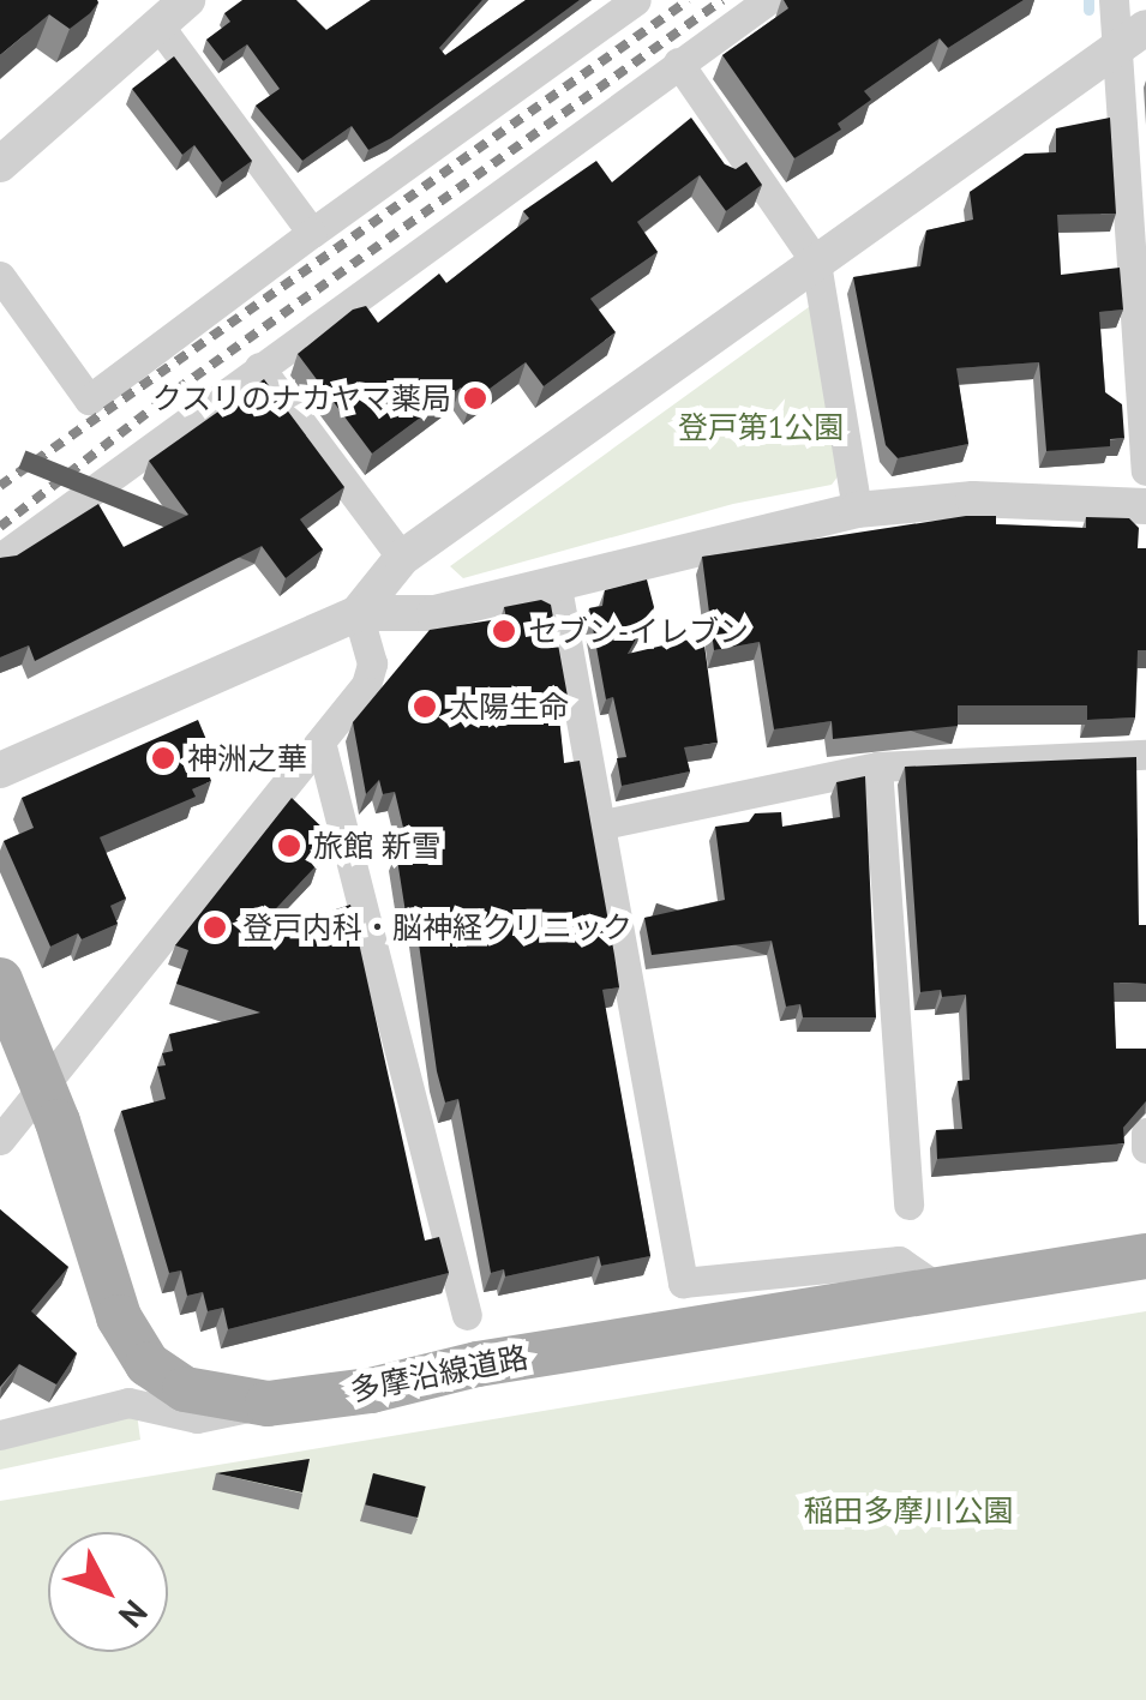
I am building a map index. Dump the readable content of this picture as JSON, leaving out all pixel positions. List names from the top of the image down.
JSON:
{
  "streets": {
    "main road": ["多摩沿線道路"]
  },
  "parks": ["登戸第1公園", "稲田多摩川公園"],
  "places": [
    "クスリのナカヤマ薬局",
    "セブン-イレブン",
    "太陽生命",
    "神洲之華",
    "旅館 新雪",
    "登戸内科・脳神経クリニック"
  ],
  "north": "bottom right"
}
